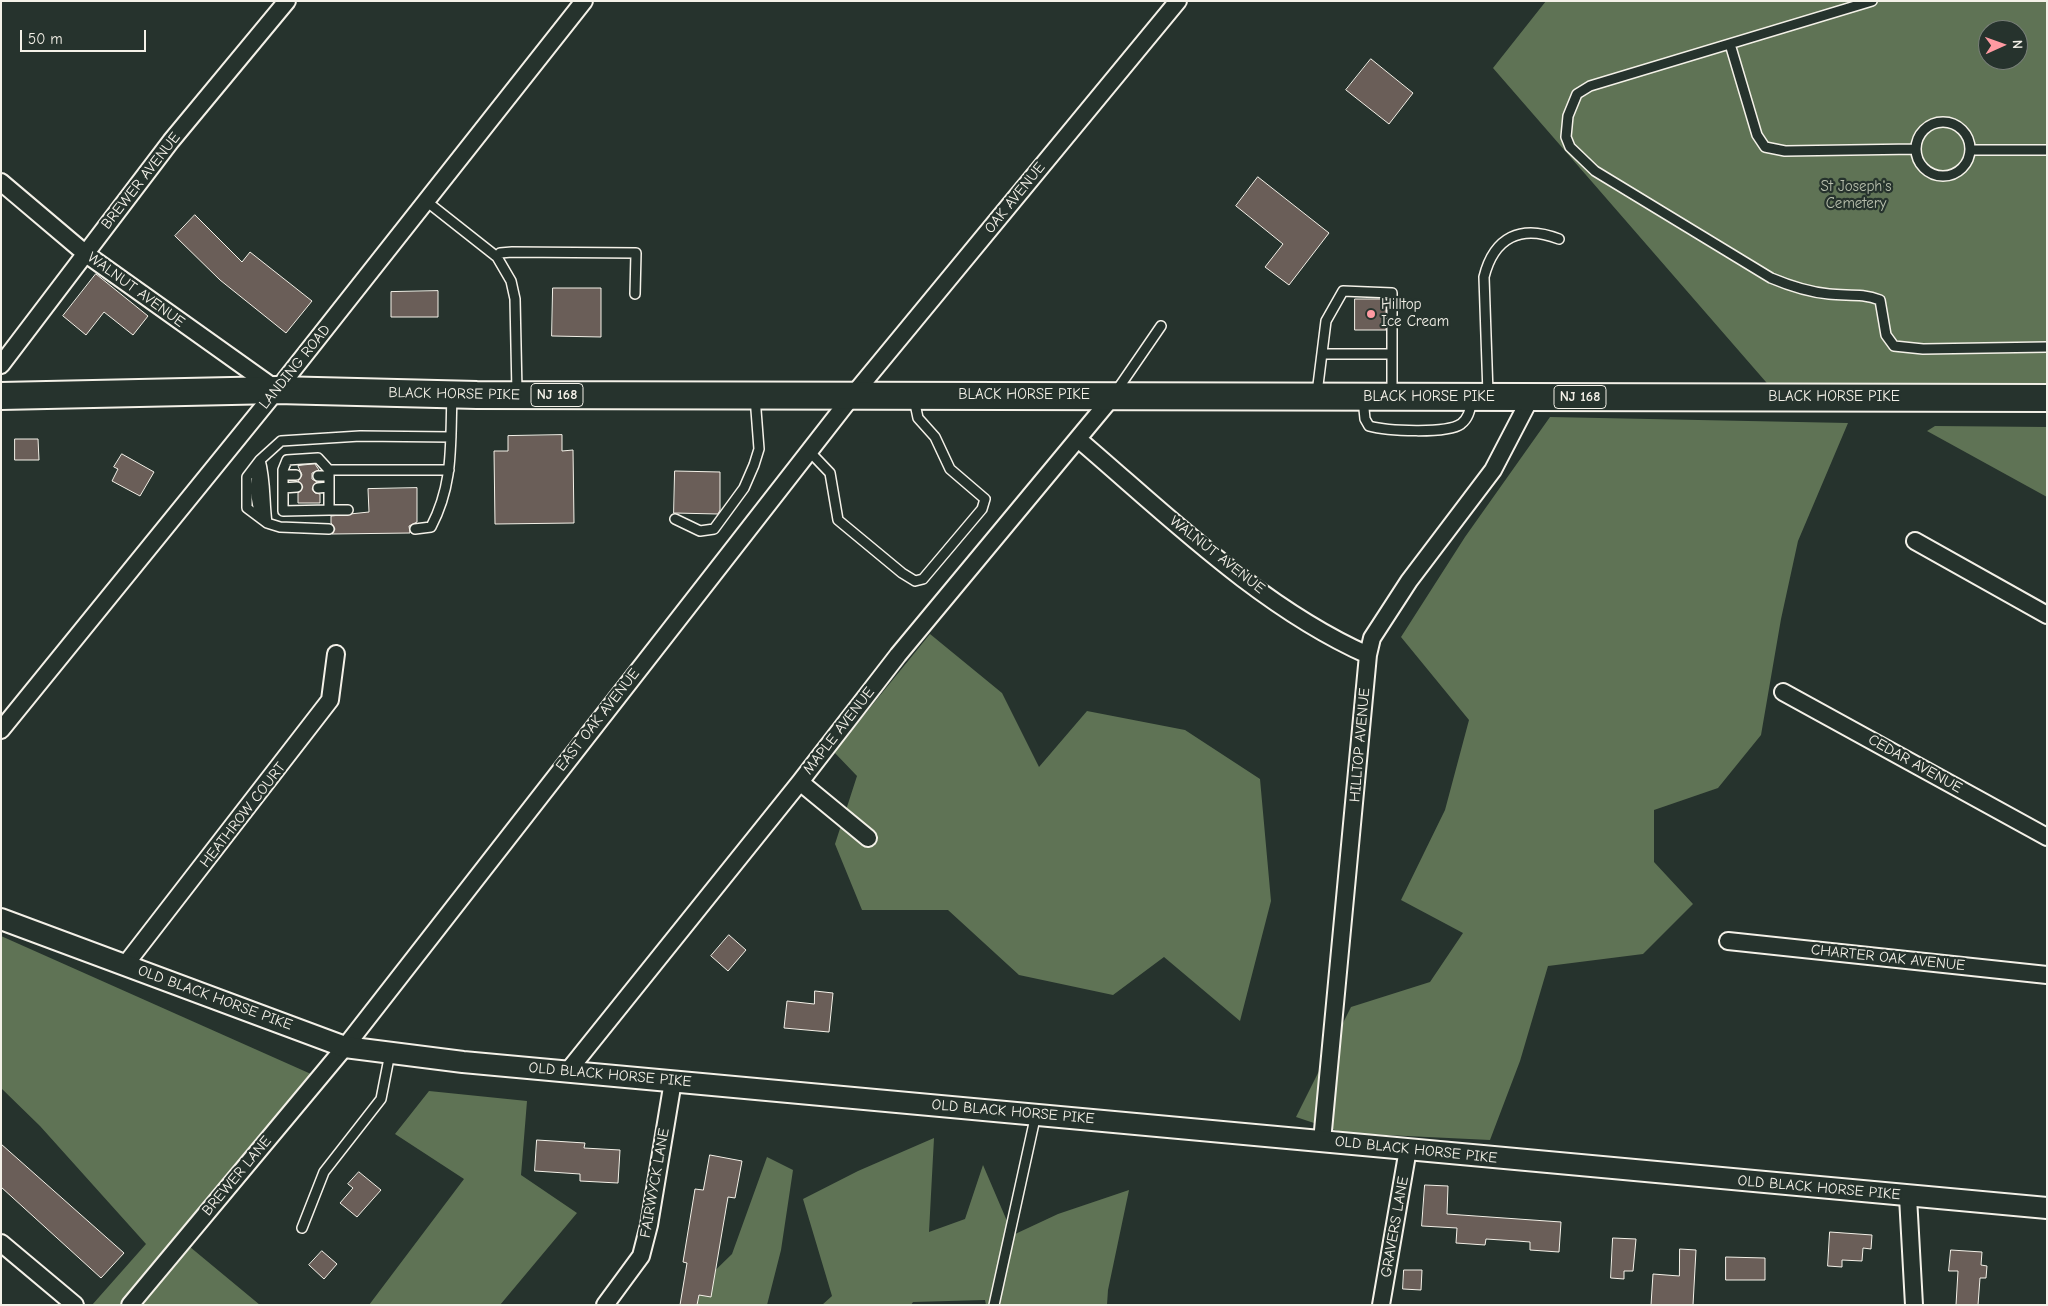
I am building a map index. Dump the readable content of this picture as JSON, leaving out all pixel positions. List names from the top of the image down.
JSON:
{
  "streets": {
    "main road": ["BLACK HORSE PIKE", "NJ 168"],
    "street": [
      "BREWER AVENUE",
      "OAK AVENUE",
      "WALNUT AVENUE",
      "LANDING ROAD",
      "EAST OAK AVENUE",
      "MAPLE AVENUE",
      "HILLTOP AVENUE",
      "CEDAR AVENUE",
      "HEATHROW COURT",
      "CHARTER OAK AVENUE",
      "OLD BLACK HORSE PIKE",
      "BREWER LANE",
      "FAIRWYCK LANE",
      "GRAVERS LANE"
    ]
  },
  "crossings": [
    ["BREWER AVENUE", "WALNUT AVENUE"],
    ["OAK AVENUE", "BLACK HORSE PIKE"],
    ["OAK AVENUE", "EAST OAK AVENUE"],
    ["WALNUT AVENUE", "LANDING ROAD"],
    ["WALNUT AVENUE", "BLACK HORSE PIKE"],
    ["WALNUT AVENUE", "MAPLE AVENUE"],
    ["WALNUT AVENUE", "HILLTOP AVENUE"],
    ["LANDING ROAD", "BLACK HORSE PIKE"],
    ["BLACK HORSE PIKE", "EAST OAK AVENUE"],
    ["BLACK HORSE PIKE", "MAPLE AVENUE"],
    ["BLACK HORSE PIKE", "HILLTOP AVENUE"],
    ["EAST OAK AVENUE", "OLD BLACK HORSE PIKE"],
    ["EAST OAK AVENUE", "BREWER LANE"],
    ["MAPLE AVENUE", "OLD BLACK HORSE PIKE"],
    ["HILLTOP AVENUE", "OLD BLACK HORSE PIKE"],
    ["HEATHROW COURT", "OLD BLACK HORSE PIKE"],
    ["OLD BLACK HORSE PIKE", "BREWER LANE"],
    ["OLD BLACK HORSE PIKE", "FAIRWYCK LANE"],
    ["OLD BLACK HORSE PIKE", "GRAVERS LANE"]
  ],
  "parks": ["St Joseph's Cemetery"],
  "places": ["Hilltop Ice Cream"],
  "scale_bar": "50 m",
  "north": "right"
}
